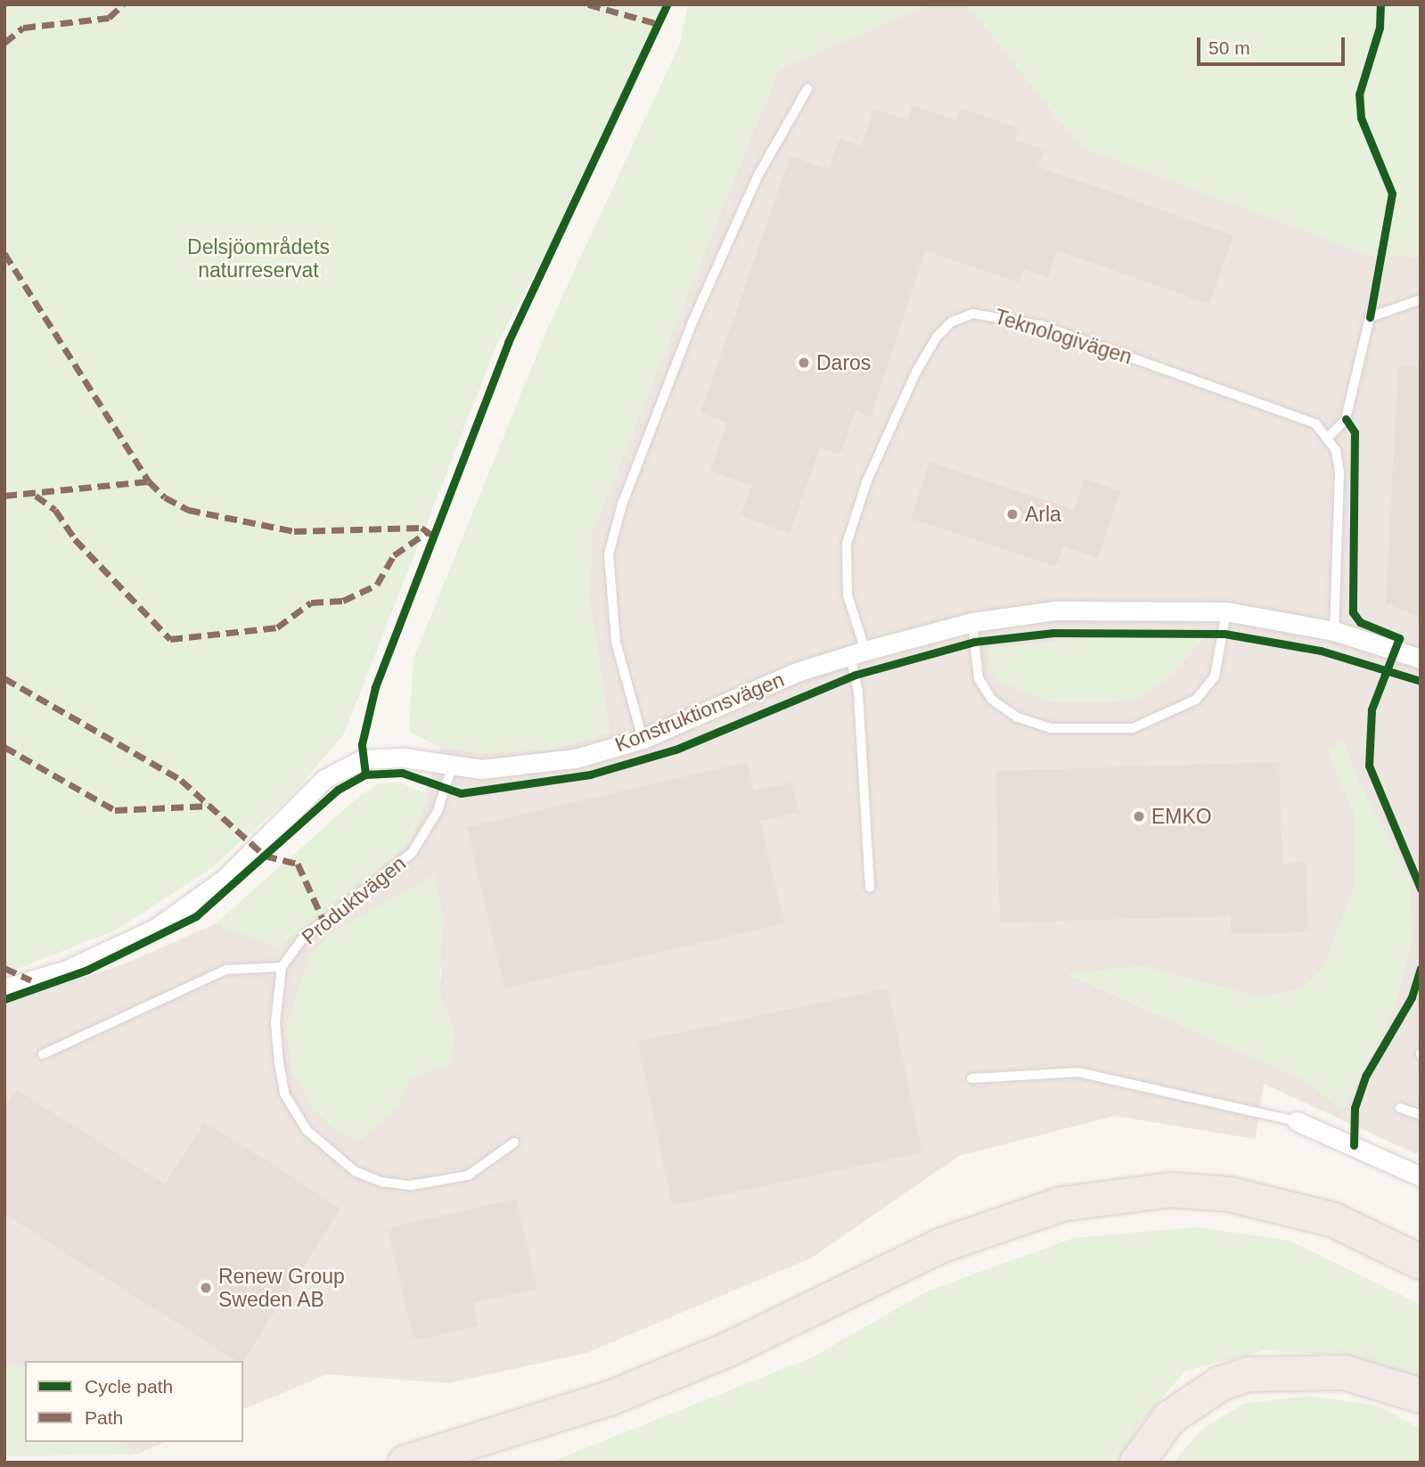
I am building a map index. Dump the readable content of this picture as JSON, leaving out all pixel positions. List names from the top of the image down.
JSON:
{
  "streets": {
    "street": ["Konstruktionsvägen"],
    "lane": ["Teknologivägen", "Produktvägen"]
  },
  "crossings": [
    ["Teknologivägen", "Konstruktionsvägen"],
    ["Konstruktionsvägen", "Produktvägen"]
  ],
  "parks": ["Delsjöområdets naturreservat"],
  "places": [
    "Daros",
    "Arla",
    "EMKO",
    "Renew Group Sweden AB"
  ],
  "legend": ["Cycle path", "Path"],
  "scale_bar": "50 m"
}
